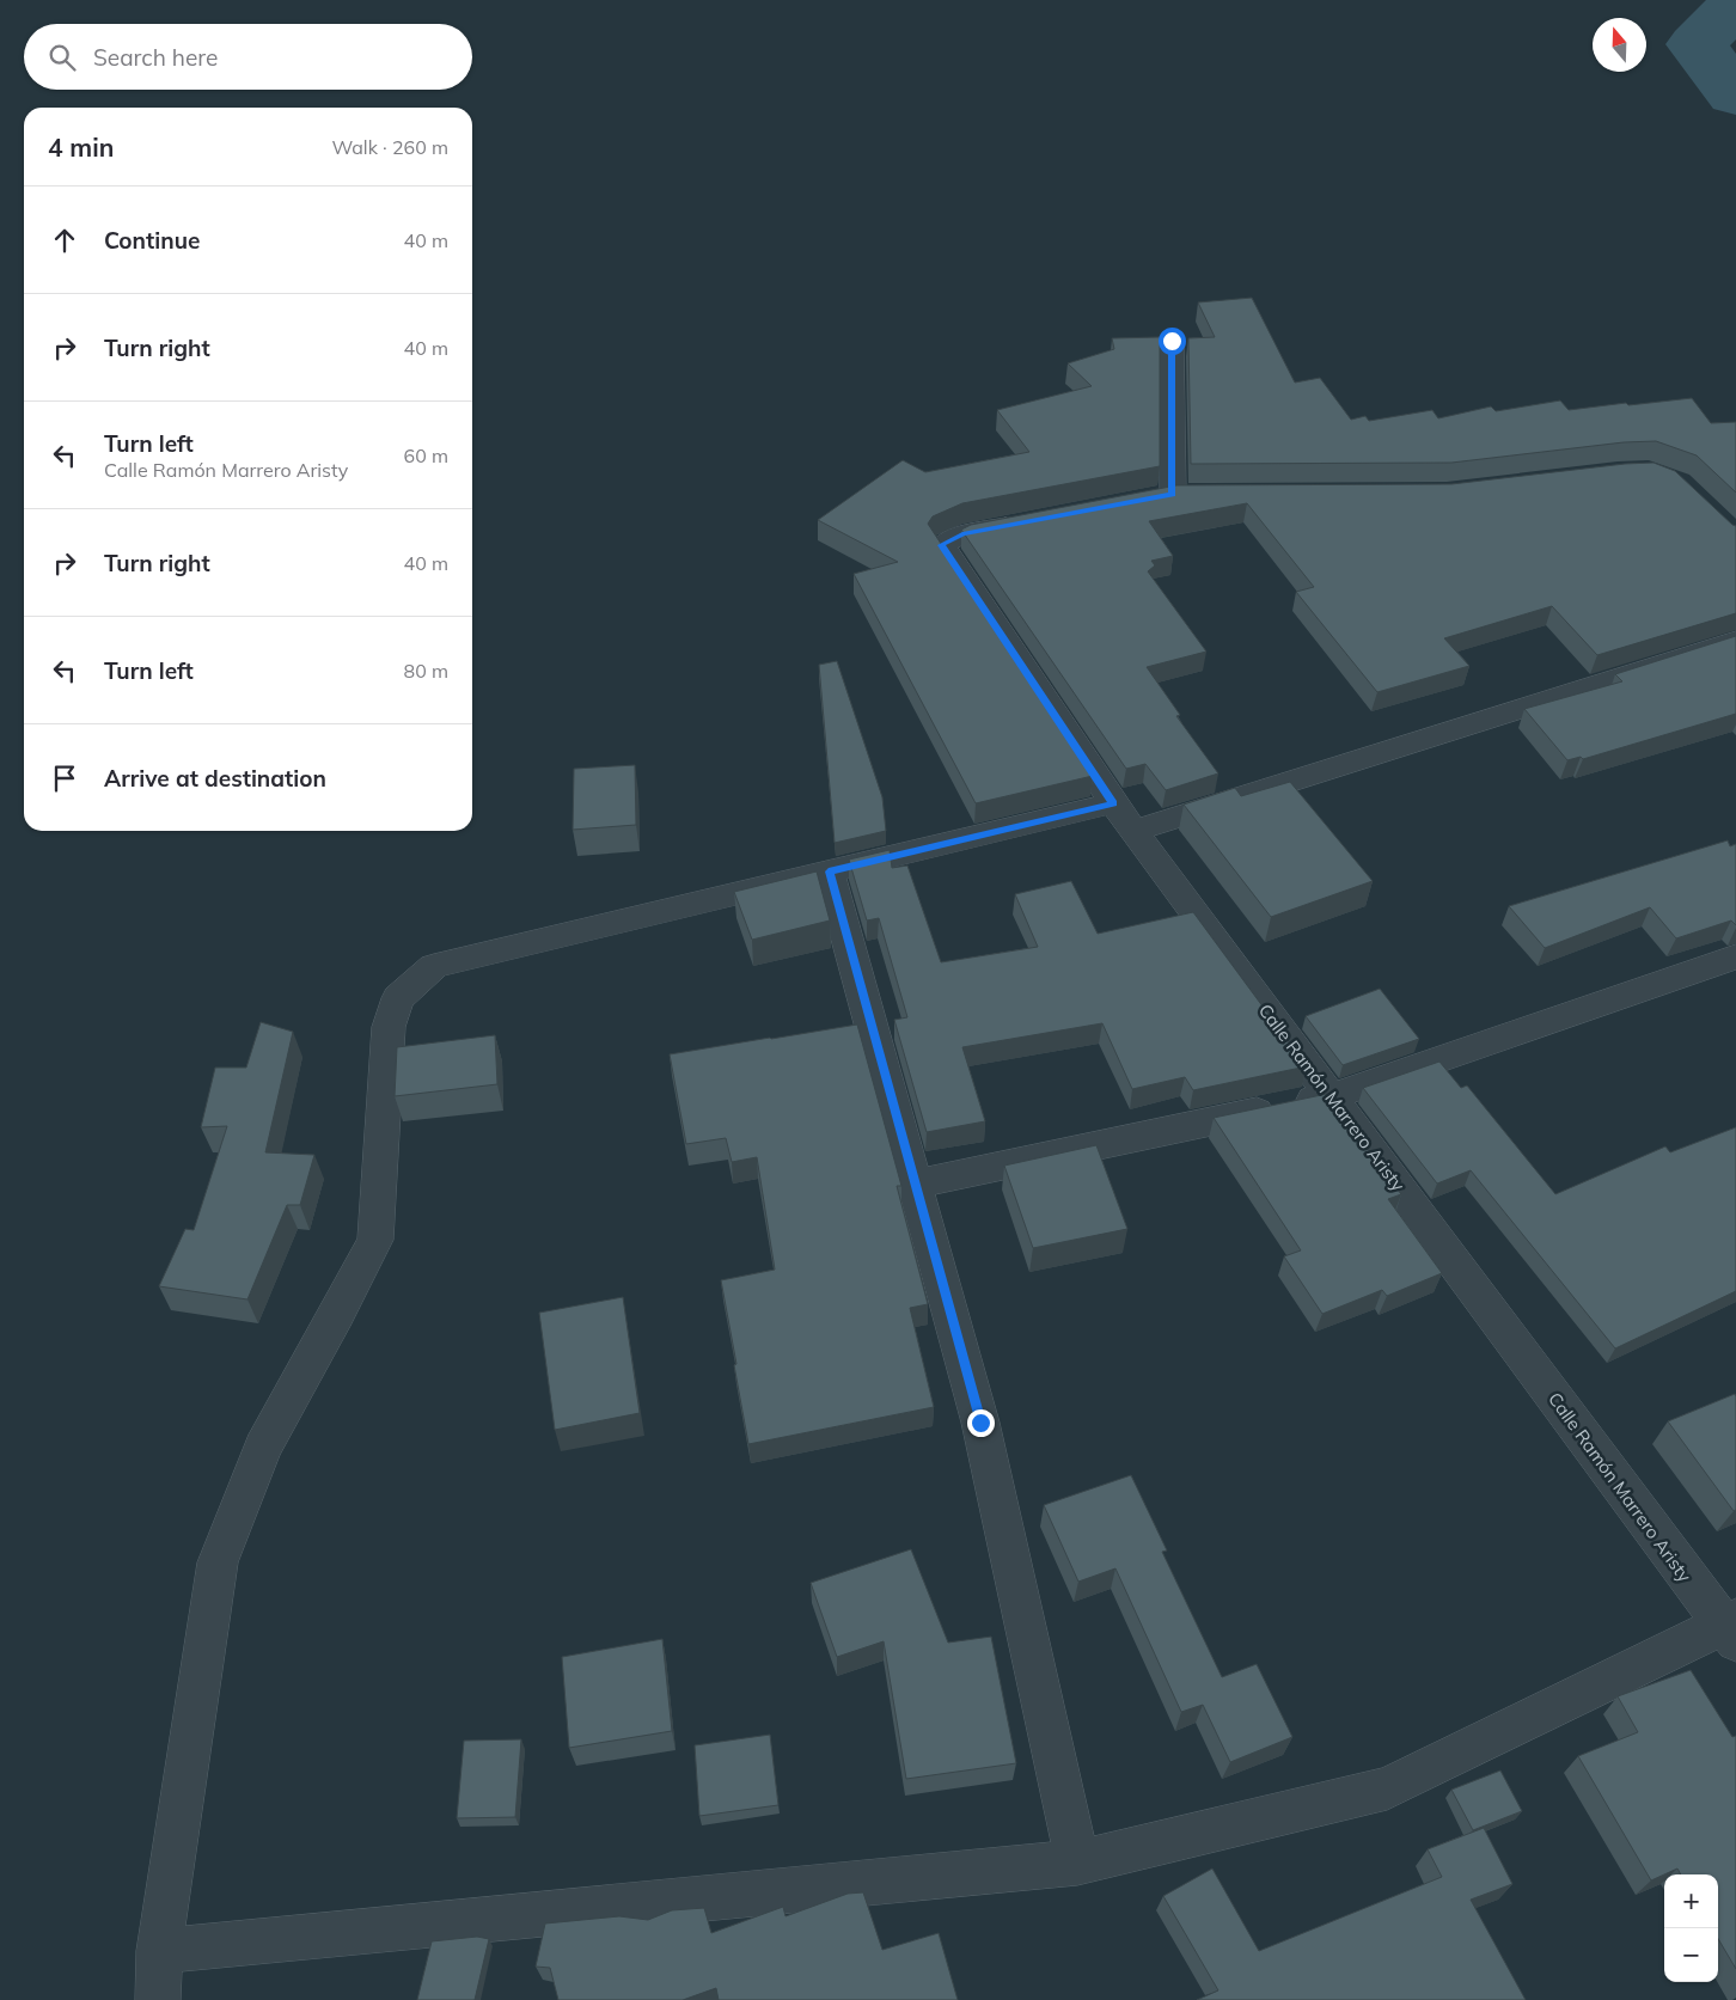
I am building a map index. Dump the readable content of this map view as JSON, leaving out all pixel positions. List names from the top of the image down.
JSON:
{
  "streets": {
    "street": ["Calle Ramón Marrero Aristy"]
  },
  "north": "top",
  "page": {
    "search": "Search here",
    "heading": ["4 min", "Walk · 260 m"],
    "list": [
      ["Continue", "40 m"],
      ["Turn right", "40 m"],
      ["Turn left", "Calle Ramón Marrero Aristy", "60 m"],
      ["Turn right", "40 m"],
      ["Turn left", "80 m"],
      "Arrive at destination"
    ],
    "map_buttons": ["+", "−"]
  }
}
